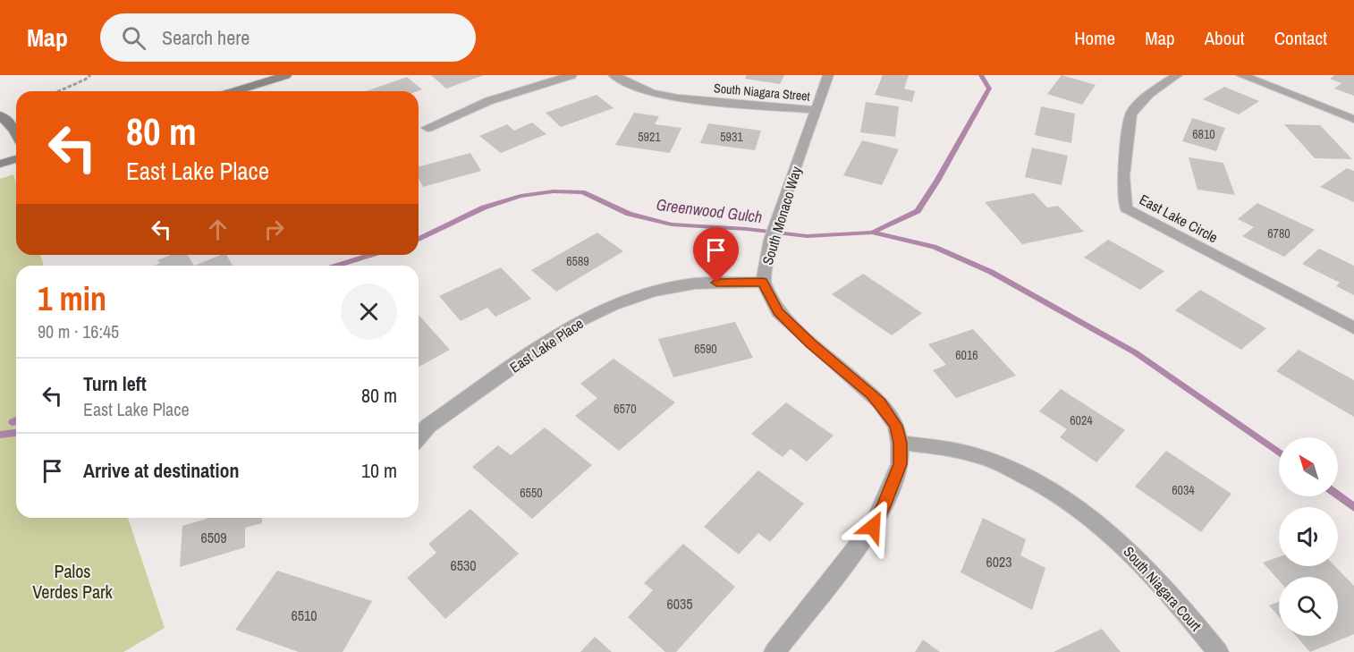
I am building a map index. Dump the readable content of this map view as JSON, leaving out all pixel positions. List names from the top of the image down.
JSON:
{
  "streets": {
    "street": [
      "South Niagara Street",
      "South Monaco Way",
      "East Lake Circle",
      "East Lake Place",
      "South Niagara Court"
    ]
  },
  "crossings": [
    ["South Niagara Street", "South Monaco Way"],
    ["South Monaco Way", "East Lake Place"],
    ["South Monaco Way", "South Niagara Court"]
  ],
  "water": ["Greenwood Gulch"],
  "parks": ["Palos Verdes Park"],
  "house_numbers": [
    "6810",
    "5921",
    "5931",
    "6780",
    "6589",
    "6590",
    "6016",
    "6570",
    "6024",
    "6034",
    "6550",
    "6509",
    "6023",
    "6530",
    "6035",
    "6510"
  ],
  "north": "top left",
  "page": {
    "header": "Map",
    "search": "Search here",
    "nav": [
      "Home",
      "Map",
      "About",
      "Contact"
    ],
    "turn": ["80 m", "East Lake Place"],
    "heading": ["1 min", "90 m · 16:45"],
    "list": [
      {
        "name": "Turn left",
        "note": "East Lake Place",
        "value": "80 m"
      },
      {
        "name": "Arrive at destination",
        "value": "10 m"
      }
    ]
  }
}
